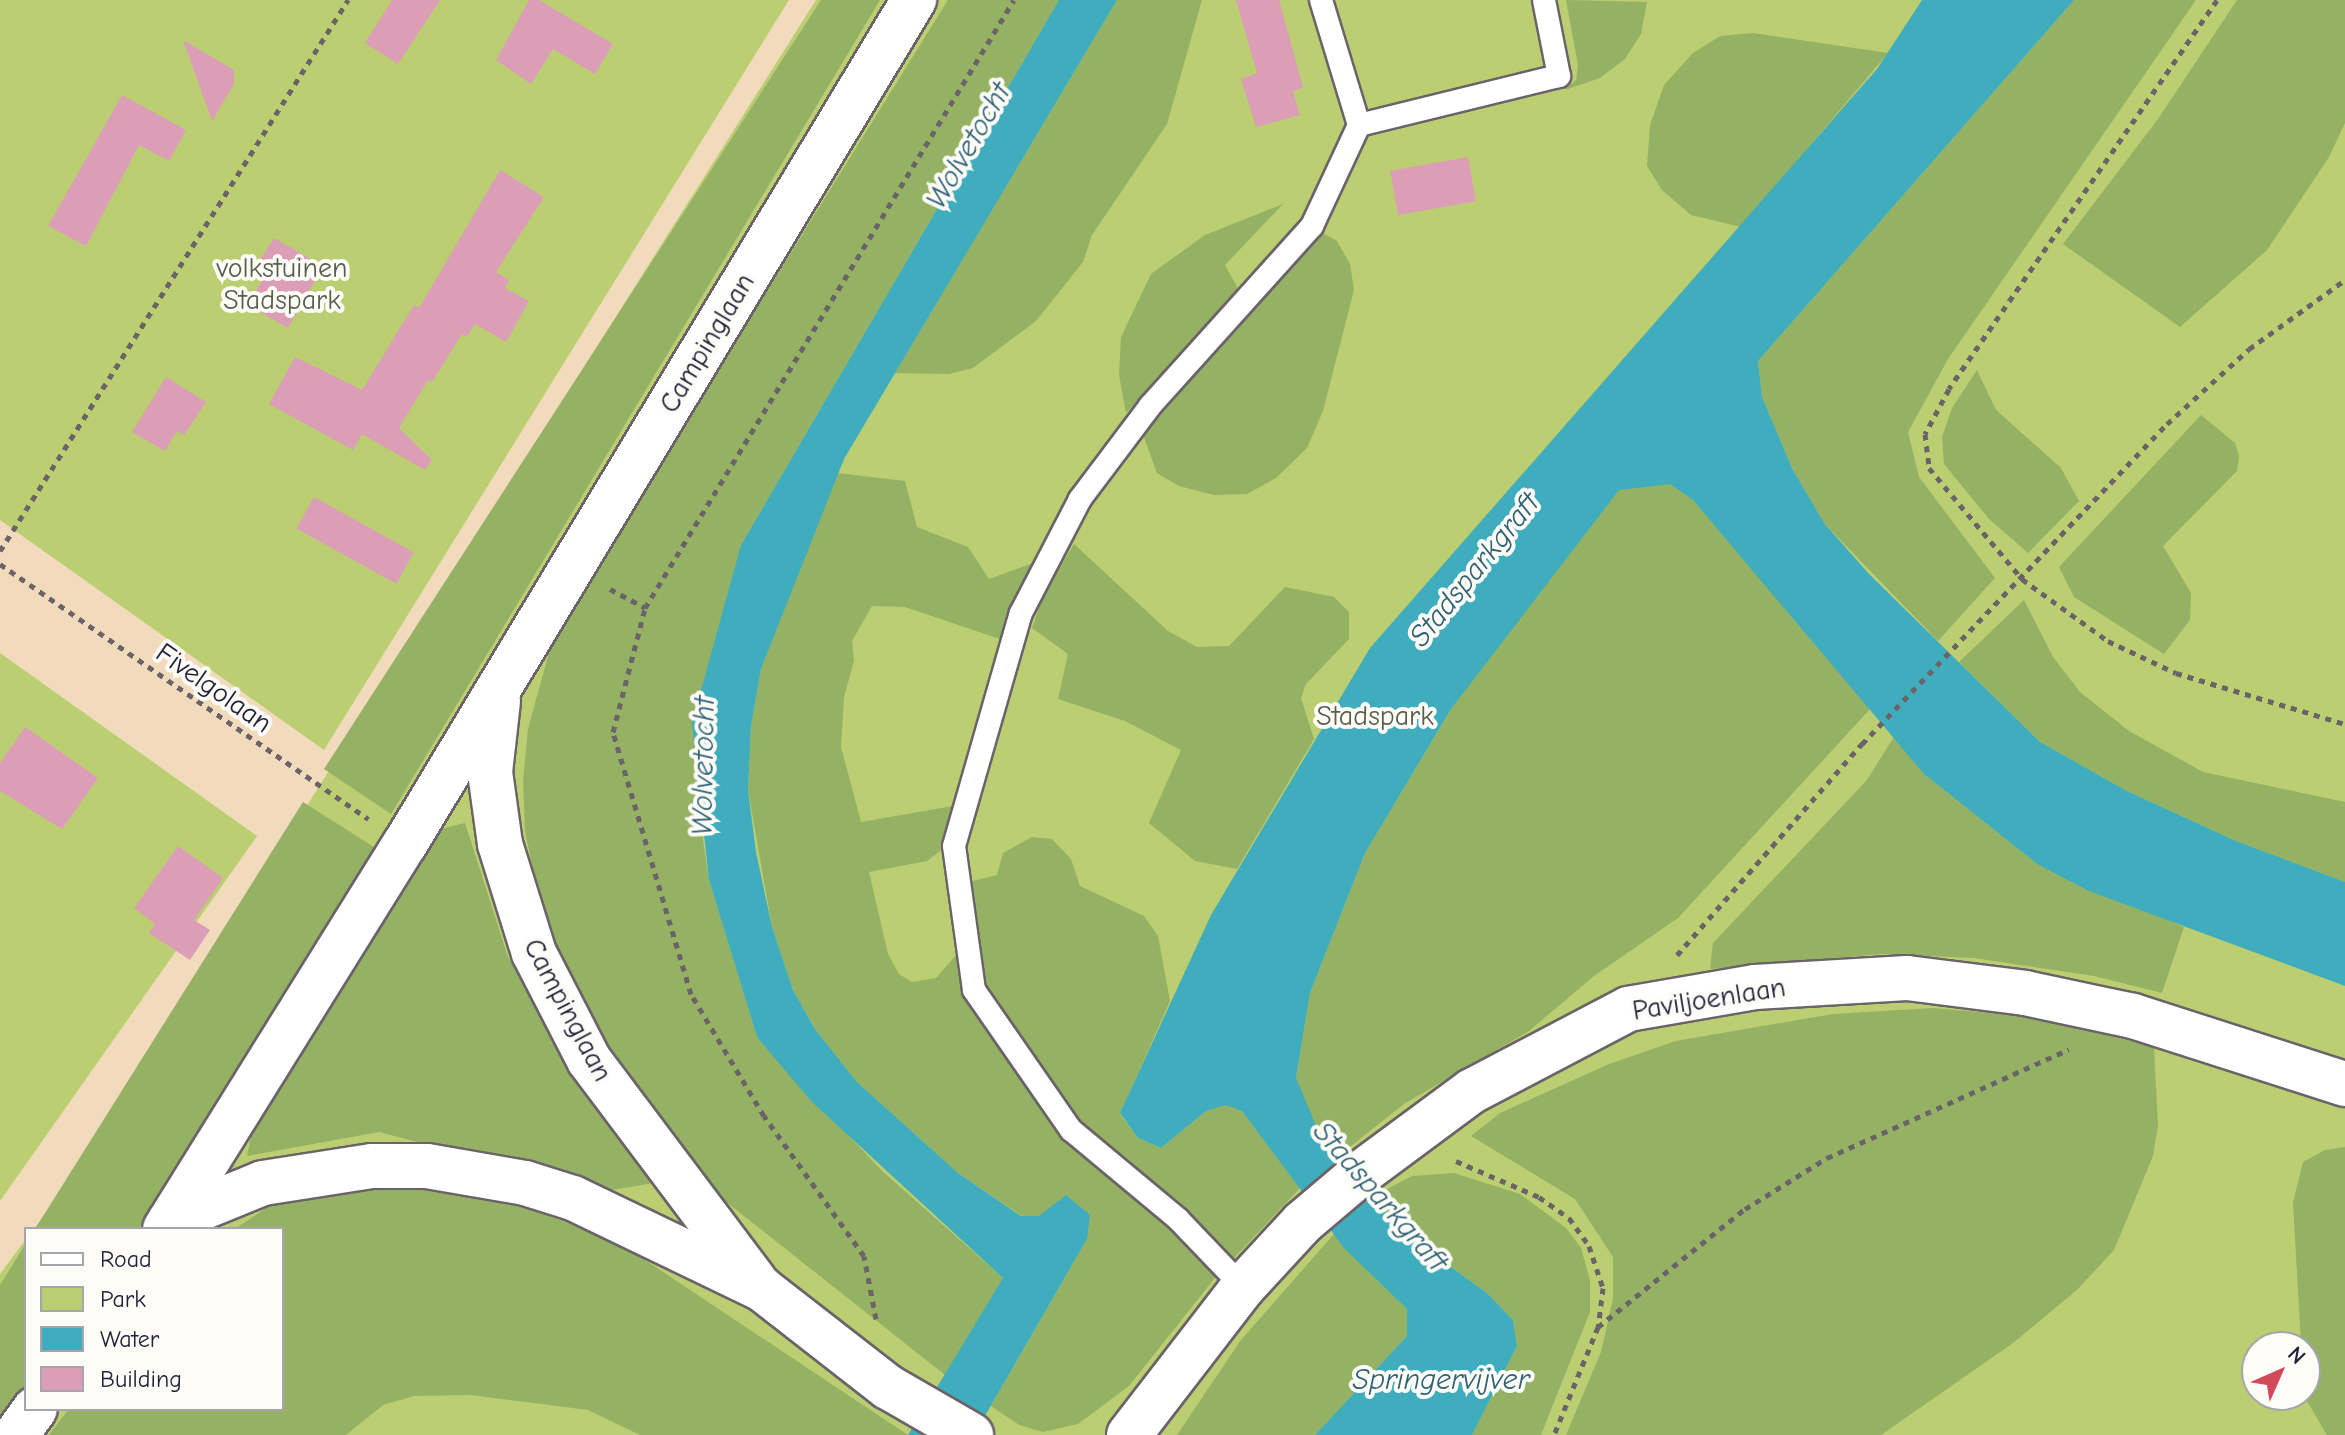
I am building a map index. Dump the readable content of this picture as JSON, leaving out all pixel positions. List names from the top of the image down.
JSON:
{
  "streets": {
    "street": ["Campinglaan", "Paviljoenlaan"],
    "path": ["Fivelgolaan"]
  },
  "crossings": [
    ["Campinglaan", "Fivelgolaan"]
  ],
  "water": ["Wolvetocht", "Stadsparkgraft", "Springervijver"],
  "parks": ["volkstuinen Stadspark", "Stadspark"],
  "legend": [
    "Road",
    "Park",
    "Water",
    "Building"
  ],
  "north": "top right"
}
